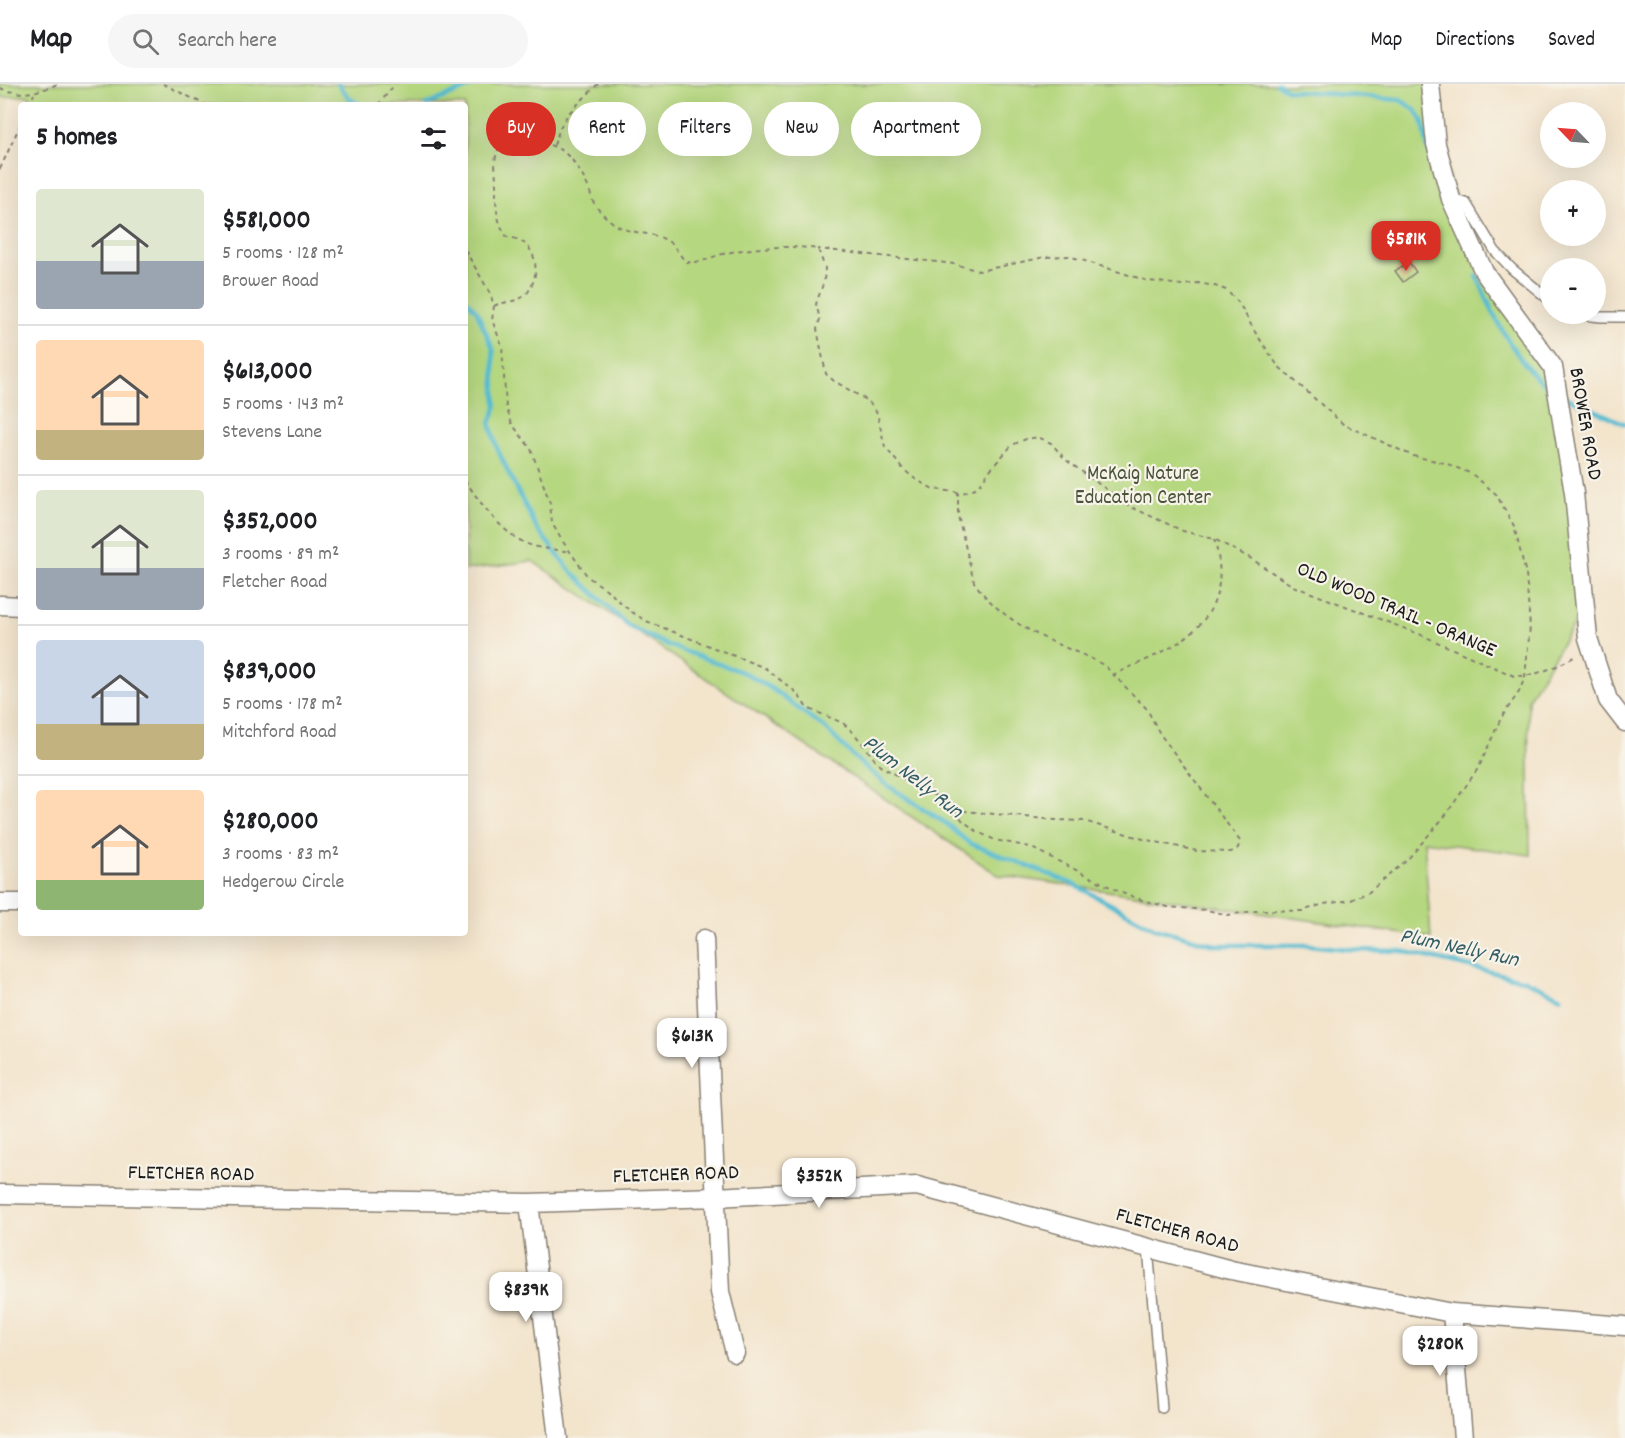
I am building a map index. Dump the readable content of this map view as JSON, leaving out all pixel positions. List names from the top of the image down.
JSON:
{
  "streets": {
    "street": ["BROWER ROAD", "FLETCHER ROAD"],
    "path": ["OLD WOOD TRAIL - ORANGE"]
  },
  "water": ["Plum Nelly Run"],
  "parks": ["McKaig Nature Education Center"],
  "north": "top left",
  "page": {
    "header": "Map",
    "search": "Search here",
    "nav": ["Map", "Directions", "Saved"],
    "map_buttons": ["+", "−"],
    "chip": [
      "Buy",
      "Rent",
      "Filters",
      "New",
      "Apartment"
    ],
    "heading": "5 homes",
    "list": [
      {
        "name": "$581,000",
        "note": "5 rooms · 128 m² · Brower Road"
      },
      {
        "name": "$613,000",
        "note": "5 rooms · 143 m² · Stevens Lane"
      },
      {
        "name": "$352,000",
        "note": "3 rooms · 89 m² · Fletcher Road"
      },
      {
        "name": "$839,000",
        "note": "5 rooms · 178 m² · Mitchford Road"
      },
      {
        "name": "$280,000",
        "note": "3 rooms · 83 m² · Hedgerow Circle"
      }
    ],
    "price": [
      "$581K",
      "$613K",
      "$352K",
      "$839K",
      "$280K"
    ]
  }
}
